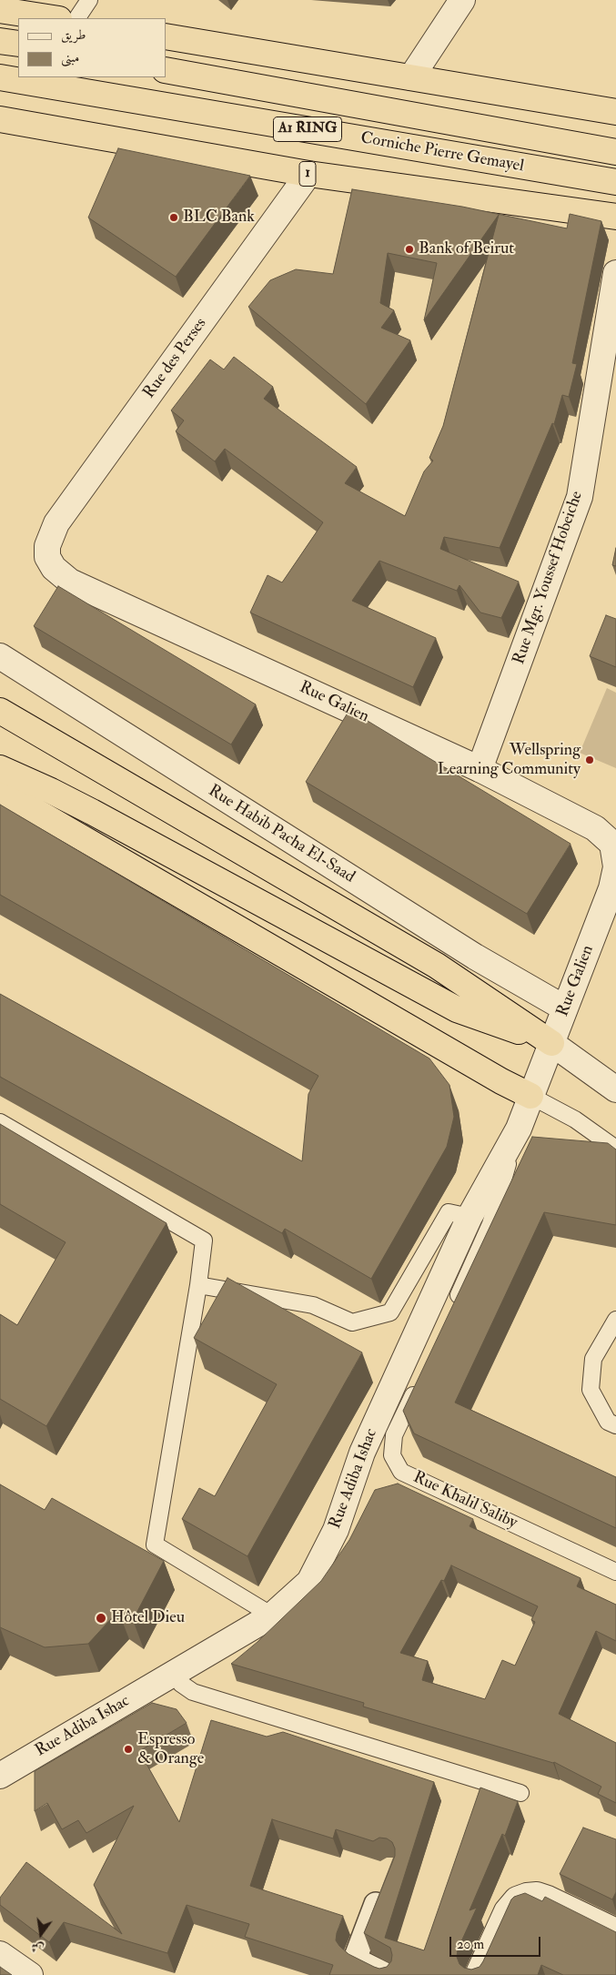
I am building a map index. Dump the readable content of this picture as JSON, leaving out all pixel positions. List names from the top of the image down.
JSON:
{
  "streets": {
    "highway": ["A1 RING", "Corniche Pierre Gemayel", "1"],
    "street": [
      "Rue des Perses",
      "Rue Mgr. Youssef Hobeiche",
      "Rue Galien",
      "Rue Habib Pacha El-Saad",
      "Rue Adiba Ishac"
    ],
    "lane": ["Rue Khalil Saliby"]
  },
  "crossings": [
    ["1", "Rue des Perses"],
    ["Rue des Perses", "Rue Galien"],
    ["Rue Mgr. Youssef Hobeiche", "Rue Galien"],
    ["Rue Galien", "Rue Habib Pacha El-Saad"],
    ["Rue Galien", "Rue Adiba Ishac"]
  ],
  "places": [
    "BLC Bank",
    "Bank of Beirut",
    "Wellspring Learning Community",
    "Hôtel Dieu",
    "Espresso & Orange"
  ],
  "legend": ["طريق", "مبنى"],
  "scale_bar": "20 m",
  "north": "bottom"
}
